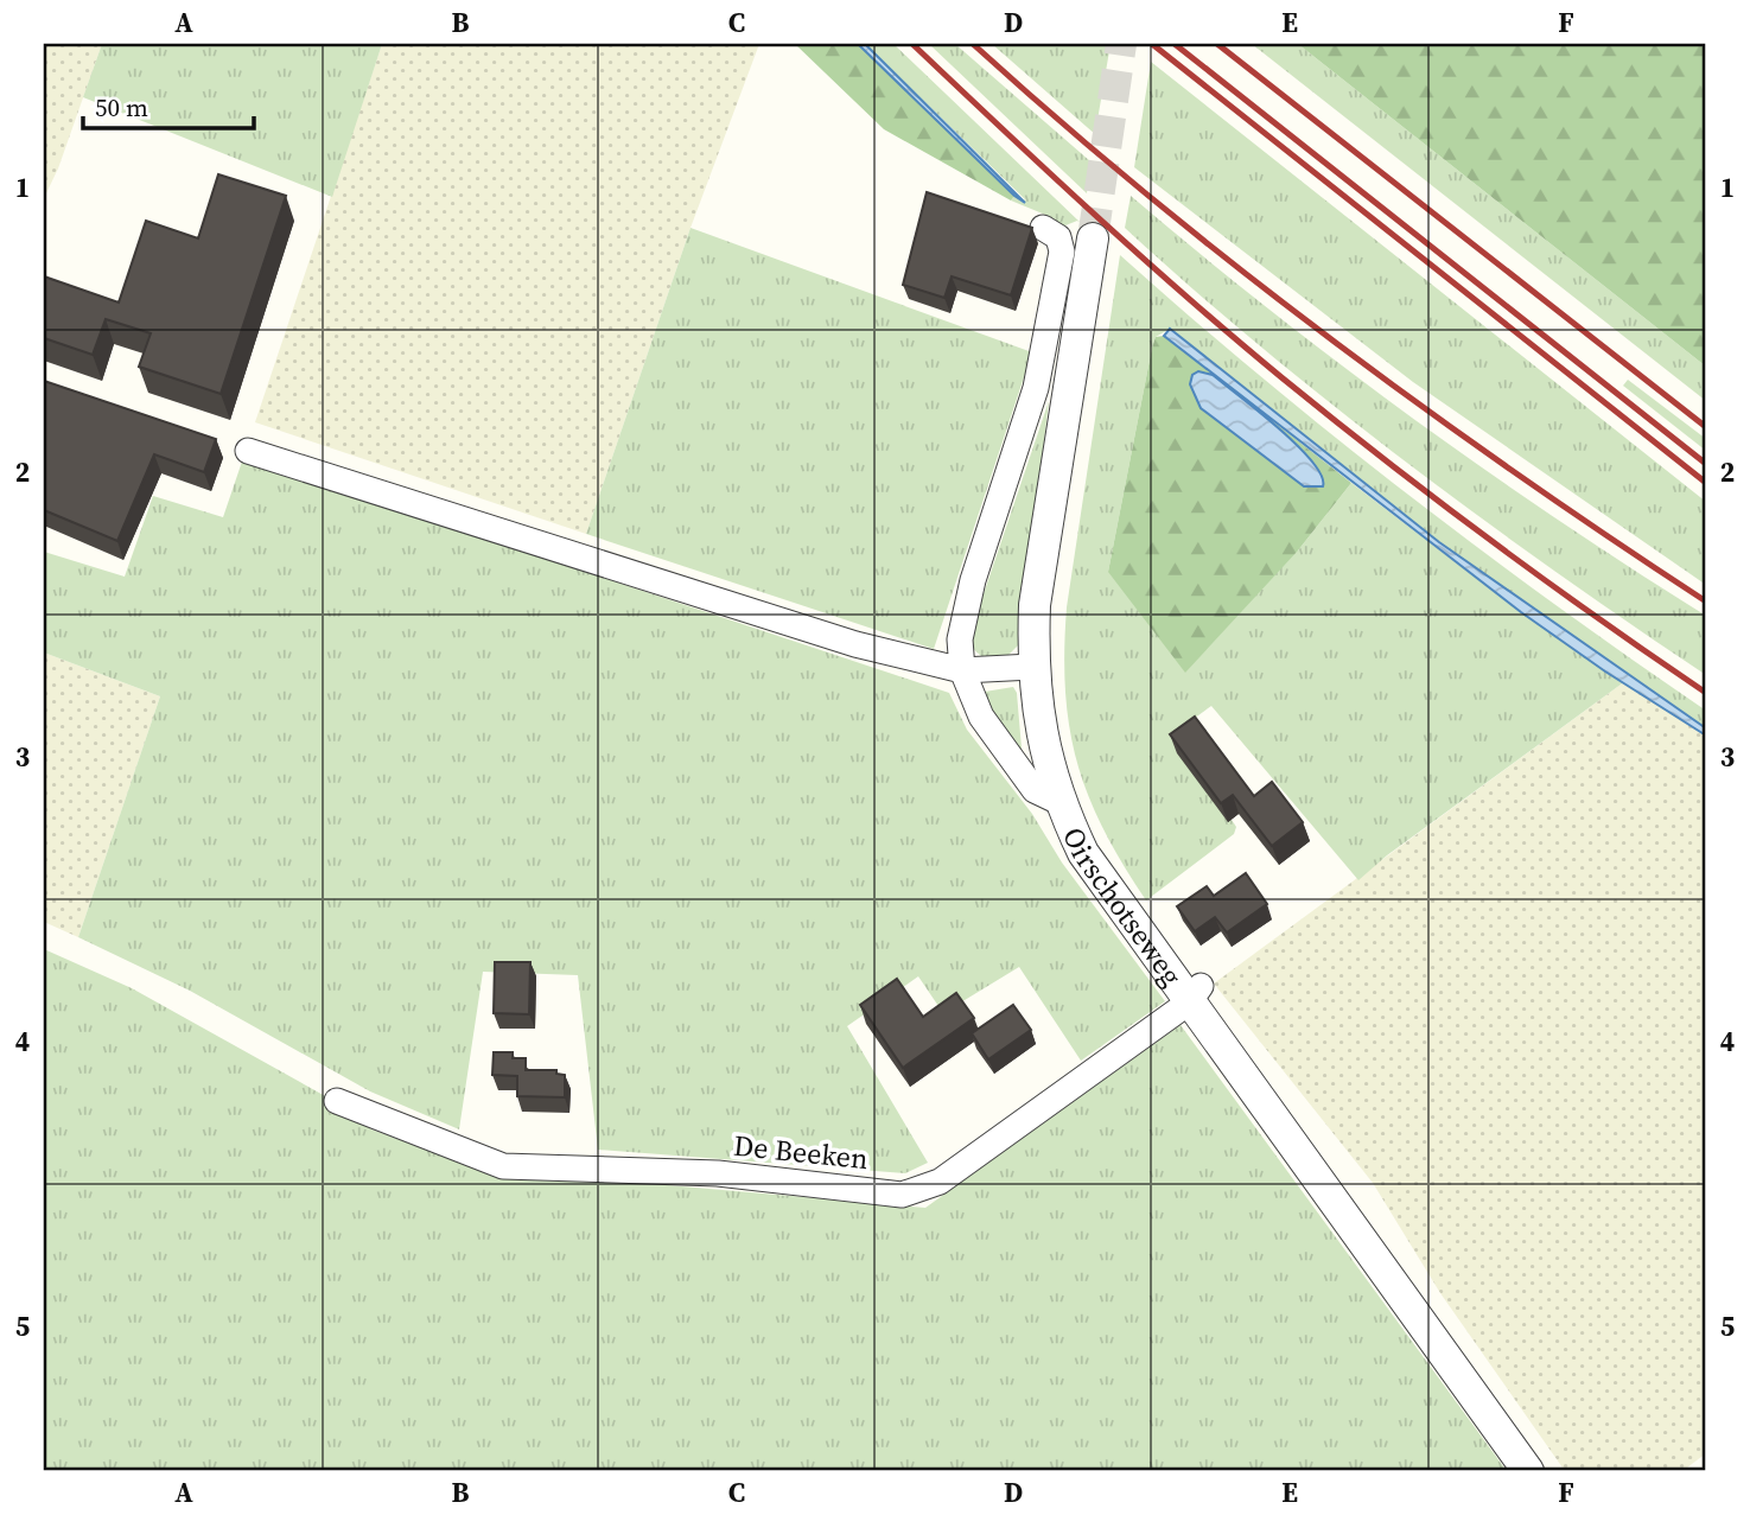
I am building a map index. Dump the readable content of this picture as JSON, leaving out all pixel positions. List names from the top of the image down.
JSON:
{
  "streets": {
    "street": ["Oirschotseweg", "De Beeken"]
  },
  "crossings": [
    ["Oirschotseweg", "De Beeken"]
  ],
  "scale_bar": "50 m",
  "grid": {
    "columns": [
      "A",
      "B",
      "C",
      "D",
      "E",
      "F"
    ],
    "rows": [
      "1",
      "2",
      "3",
      "4",
      "5"
    ]
  }
}
